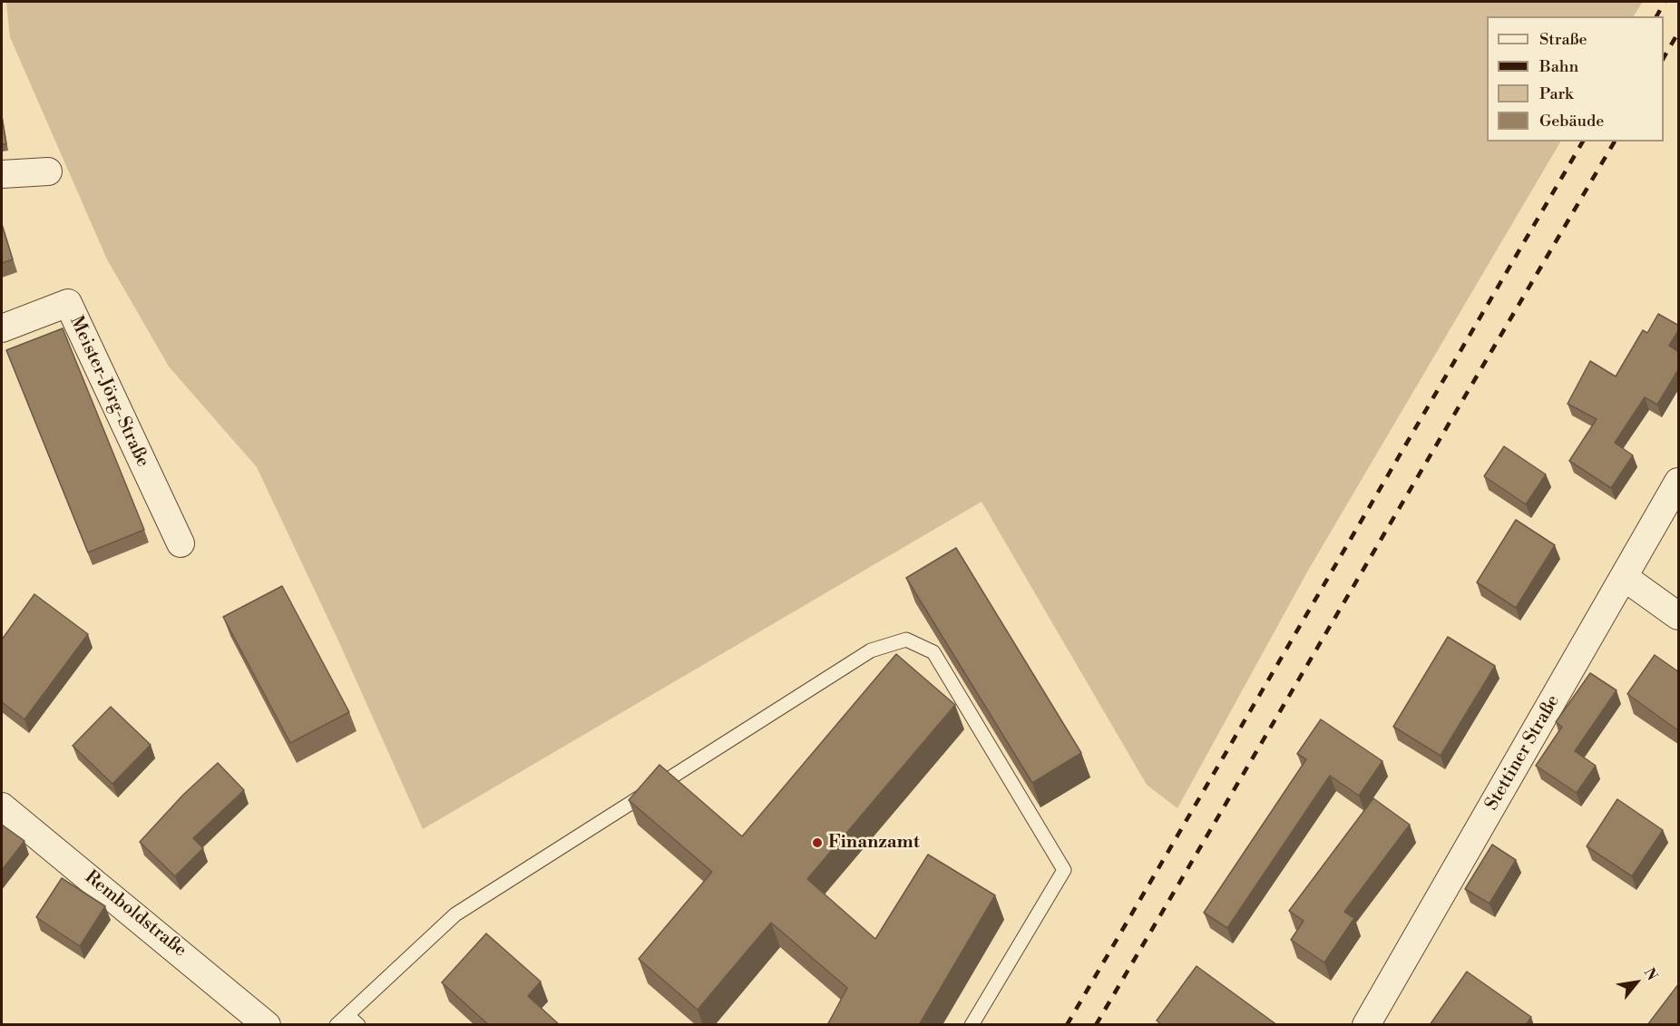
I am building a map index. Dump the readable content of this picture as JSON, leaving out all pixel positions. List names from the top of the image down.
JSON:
{
  "streets": {
    "street": ["Meister-Jörg-Straße", "Stettiner Straße", "Remboldstraße"]
  },
  "places": ["Finanzamt"],
  "legend": [
    "Straße",
    "Bahn",
    "Park",
    "Gebäude"
  ],
  "north": "top right"
}
